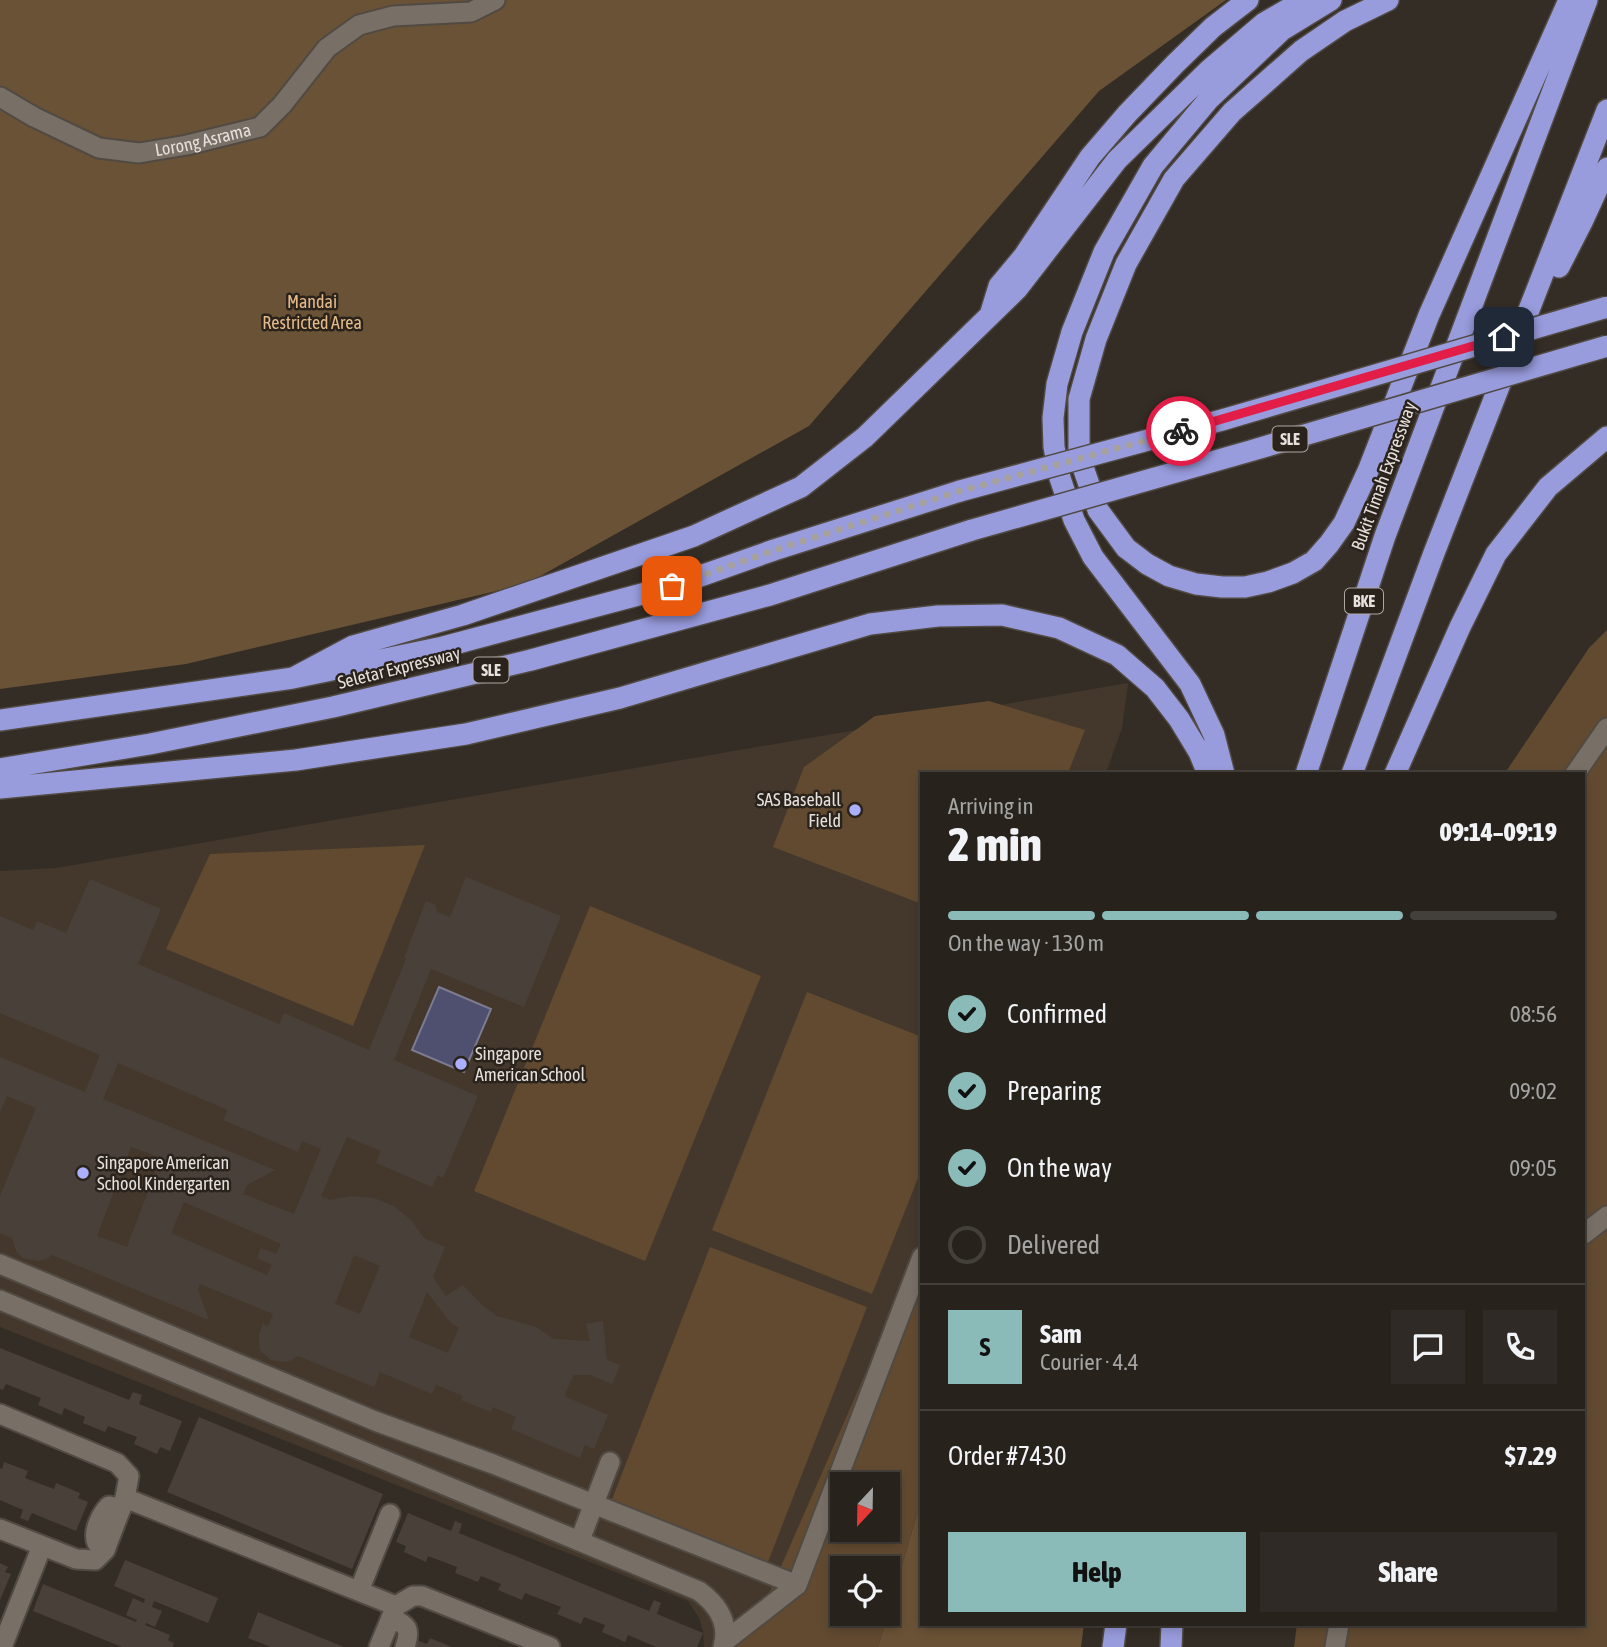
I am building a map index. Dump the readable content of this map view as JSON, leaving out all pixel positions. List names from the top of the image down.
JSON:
{
  "streets": {
    "highway": [
      "SLE",
      "Bukit Timah Expressway",
      "BKE",
      "Seletar Expressway"
    ],
    "street": ["Lorong Asrama"]
  },
  "parks": ["Mandai Restricted Area"],
  "places": ["SAS Baseball Field", "Singapore American School", "Singapore American School Kindergarten"],
  "north": "bottom",
  "page": {
    "heading": ["2 min", "Arriving in", "09:14–09:19"],
    "panel": [
      "Sam",
      "Courier · 4.4",
      "Order #7430",
      "$7.29"
    ],
    "bar": "On the way · 130 m",
    "list": [
      ["Confirmed", "08:56"],
      ["Preparing", "09:02"],
      ["On the way", "09:05"],
      "Delivered"
    ],
    "round": "S",
    "buttons": ["Help", "Share"]
  }
}
